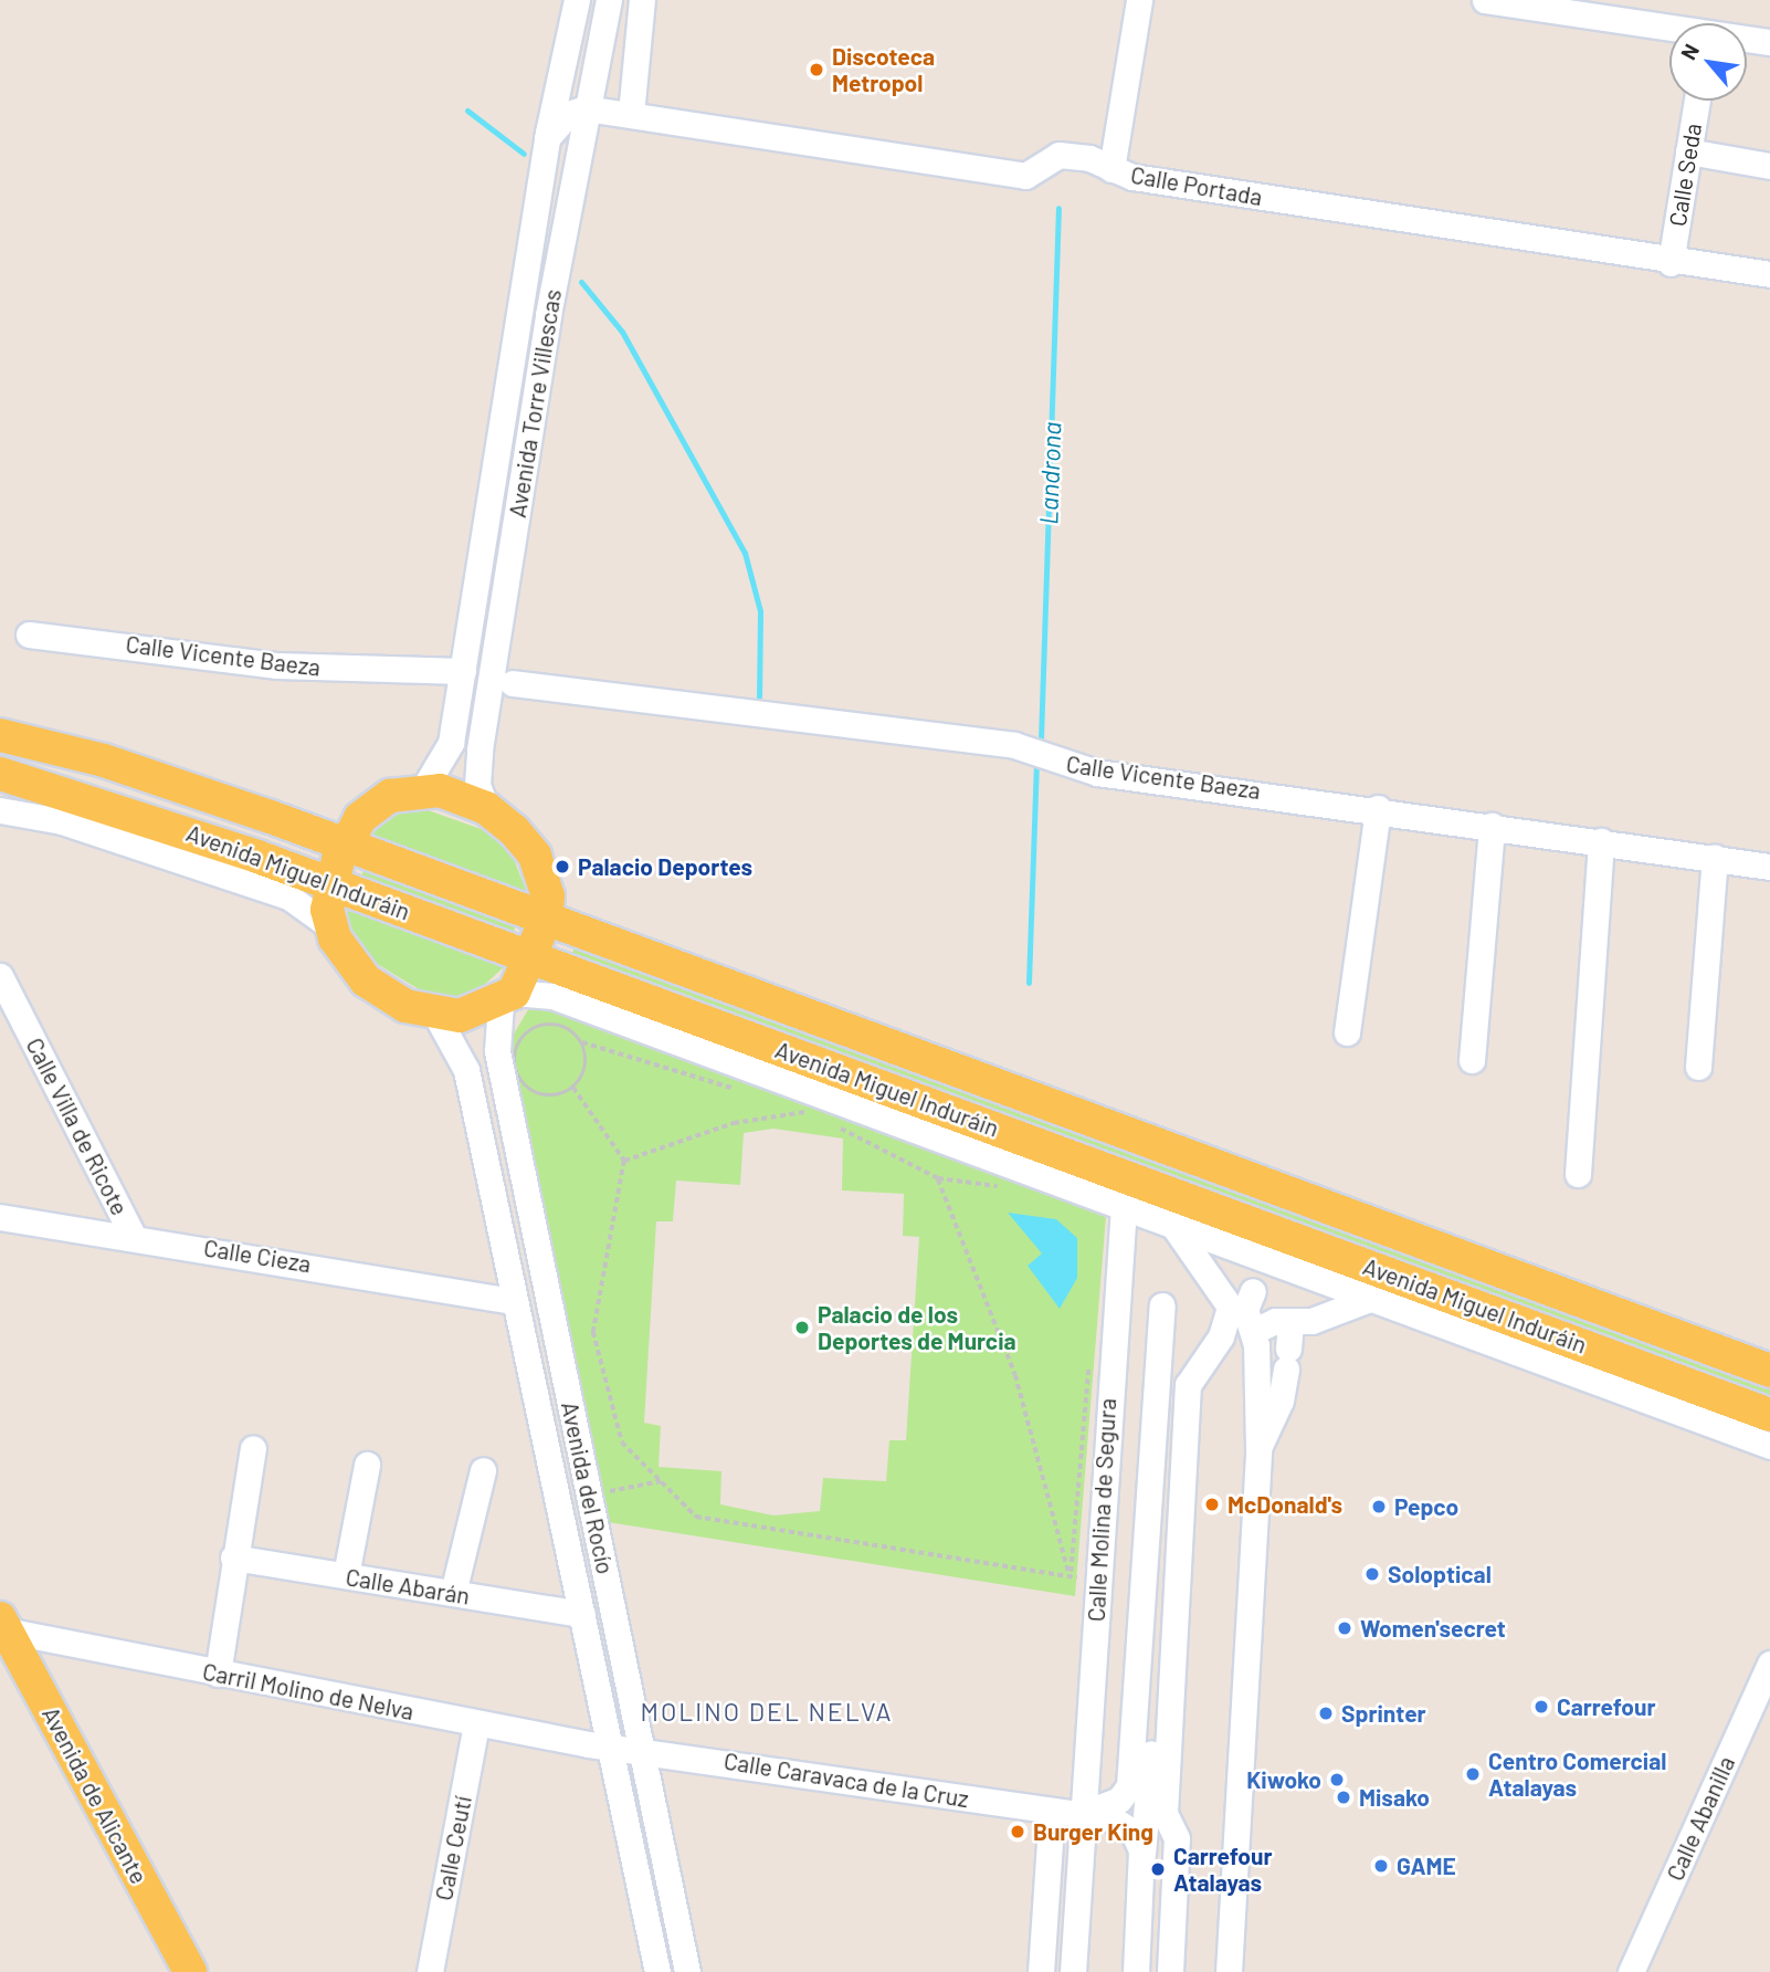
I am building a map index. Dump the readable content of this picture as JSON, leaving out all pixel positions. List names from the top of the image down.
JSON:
{
  "streets": {
    "main road": ["Avenida Miguel Induráin", "Avenida de Alicante"],
    "street": [
      "Calle Seda",
      "Calle Portada",
      "Avenida Torre Villescas",
      "Calle Vicente Baeza",
      "Calle Villa de Ricote",
      "Calle Cieza",
      "Avenida del Rocío",
      "Calle Molina de Segura",
      "Calle Abarán",
      "Carril Molino de Nelva",
      "Calle Caravaca de la Cruz",
      "Calle Abanilla",
      "Calle Ceutí"
    ]
  },
  "crossings": [
    ["Calle Seda", "Calle Portada"],
    ["Calle Portada", "Avenida Torre Villescas"],
    ["Avenida Torre Villescas", "Calle Vicente Baeza"],
    ["Calle Villa de Ricote", "Calle Cieza"],
    ["Calle Cieza", "Avenida del Rocío"],
    ["Avenida del Rocío", "Calle Abarán"],
    ["Avenida del Rocío", "Carril Molino de Nelva"],
    ["Avenida del Rocío", "Calle Caravaca de la Cruz"],
    ["Calle Molina de Segura", "Calle Caravaca de la Cruz"],
    ["Carril Molino de Nelva", "Calle Caravaca de la Cruz"],
    ["Carril Molino de Nelva", "Avenida de Alicante"],
    ["Carril Molino de Nelva", "Calle Ceutí"]
  ],
  "districts": ["MOLINO DEL NELVA"],
  "water": ["Landrona"],
  "places": [
    "Discoteca Metropol",
    "Palacio Deportes",
    "Palacio de los Deportes de Murcia",
    "McDonald's",
    "Pepco",
    "Soloptical",
    "Women'secret",
    "Carrefour",
    "Sprinter",
    "Centro Comercial Atalayas",
    "Kiwoko",
    "Misako",
    "Burger King",
    "GAME",
    "Carrefour Atalayas"
  ],
  "north": "top left"
}
